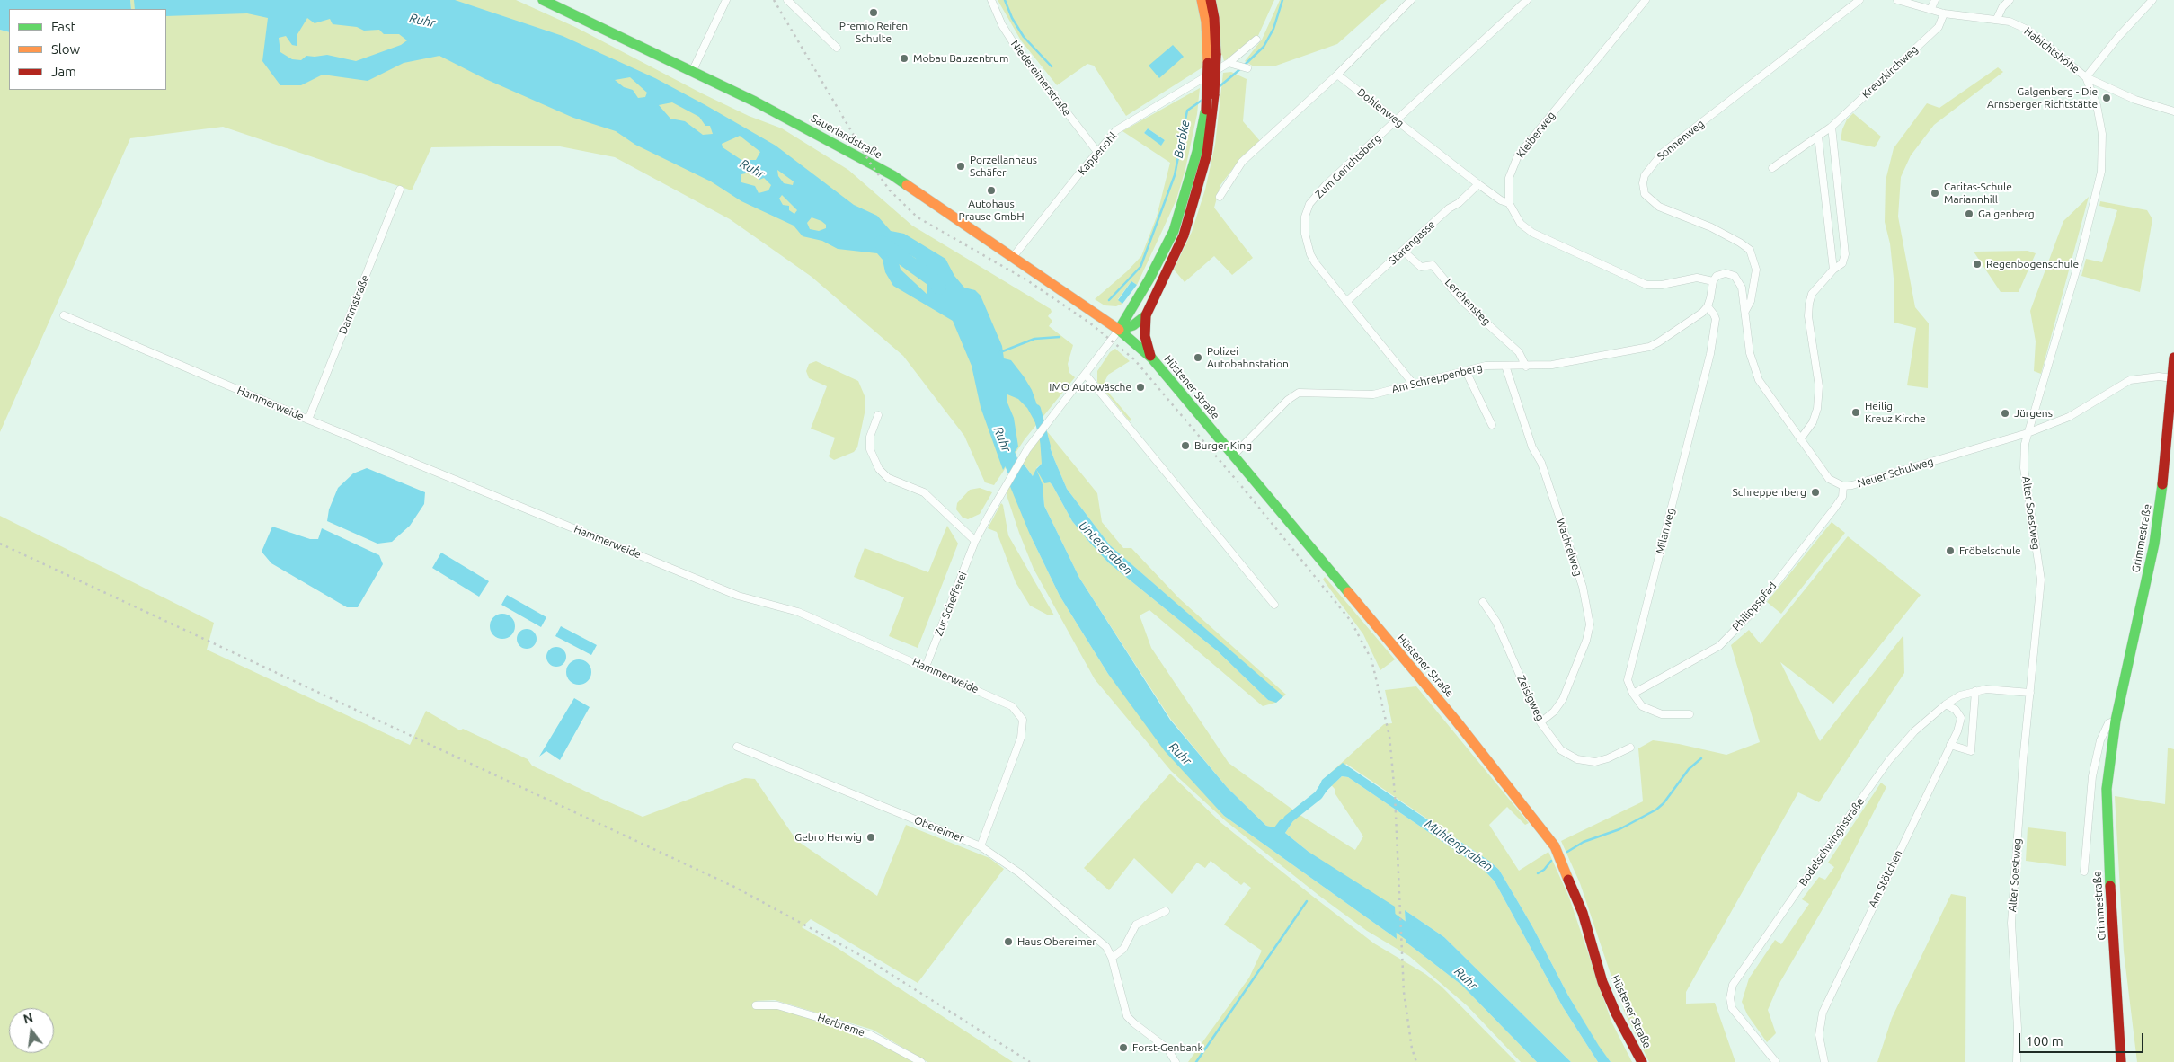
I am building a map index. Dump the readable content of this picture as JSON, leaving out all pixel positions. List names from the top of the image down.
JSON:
{
  "streets": {
    "main road": ["Sauerlandstraße", "Hüstener Straße", "Grimmestraße"],
    "street": [
      "Habichtshöhe",
      "Kreuzkirchweg",
      "Niedereimerstraße",
      "Dohlenweg",
      "Kleiberweg",
      "Sonnenweg",
      "Kappenohl",
      "Zum Gerichtsberg",
      "Starengasse",
      "Lerchensteg",
      "Dammstraße",
      "Am Schreppenberg",
      "Hammerweide",
      "Neuer Schulweg",
      "Alter Soestweg",
      "Milanweg",
      "Wachtelweg",
      "Zur Schefferei",
      "Philippspfad",
      "Zeisigweg",
      "Obereimer",
      "Bodelschwinghstraße",
      "Am Stötchen",
      "Herbreme"
    ]
  },
  "crossings": [
    ["Habichtshöhe", "Kreuzkirchweg"],
    ["Habichtshöhe", "Alter Soestweg"],
    ["Niedereimerstraße", "Kappenohl"],
    ["Dohlenweg", "Kleiberweg"],
    ["Dohlenweg", "Zum Gerichtsberg"],
    ["Dohlenweg", "Starengasse"],
    ["Kleiberweg", "Neuer Schulweg"],
    ["Sauerlandstraße", "Kappenohl"],
    ["Sauerlandstraße", "Hüstener Straße"],
    ["Sonnenweg", "Neuer Schulweg"],
    ["Zum Gerichtsberg", "Starengasse"],
    ["Zum Gerichtsberg", "Am Schreppenberg"],
    ["Starengasse", "Lerchensteg"],
    ["Lerchensteg", "Am Schreppenberg"],
    ["Dammstraße", "Hammerweide"],
    ["Am Schreppenberg", "Hüstener Straße"],
    ["Am Schreppenberg", "Milanweg"],
    ["Am Schreppenberg", "Wachtelweg"],
    ["Hammerweide", "Zur Schefferei"],
    ["Hammerweide", "Obereimer"],
    ["Neuer Schulweg", "Alter Soestweg"],
    ["Neuer Schulweg", "Grimmestraße"],
    ["Neuer Schulweg", "Philippspfad"],
    ["Alter Soestweg", "Bodelschwinghstraße"],
    ["Milanweg", "Philippspfad"],
    ["Wachtelweg", "Zeisigweg"],
    ["Bodelschwinghstraße", "Am Stötchen"]
  ],
  "water": [
    "Ruhr",
    "Berbke",
    "Untergraben",
    "Mühlengraben"
  ],
  "places": [
    "Premio Reifen Schulte",
    "Mobau Bauzentrum",
    "Galgenberg - Die Arnsberger Richtstätte",
    "Porzellanhaus Schäfer",
    "Autohaus Prause GmbH",
    "Caritas-Schule Mariannhill",
    "Galgenberg",
    "Regenbogenschule",
    "Polizei Autobahnstation",
    "IMO Autowäsche",
    "Heilig Kreuz Kirche",
    "Jürgens",
    "Burger King",
    "Schreppenberg",
    "Fröbelschule",
    "Gebro Herwig",
    "Haus Obereimer",
    "Forst-Genbank"
  ],
  "legend": ["Fast", "Slow", "Jam"],
  "scale_bar": "100 m",
  "north": "top"
}
